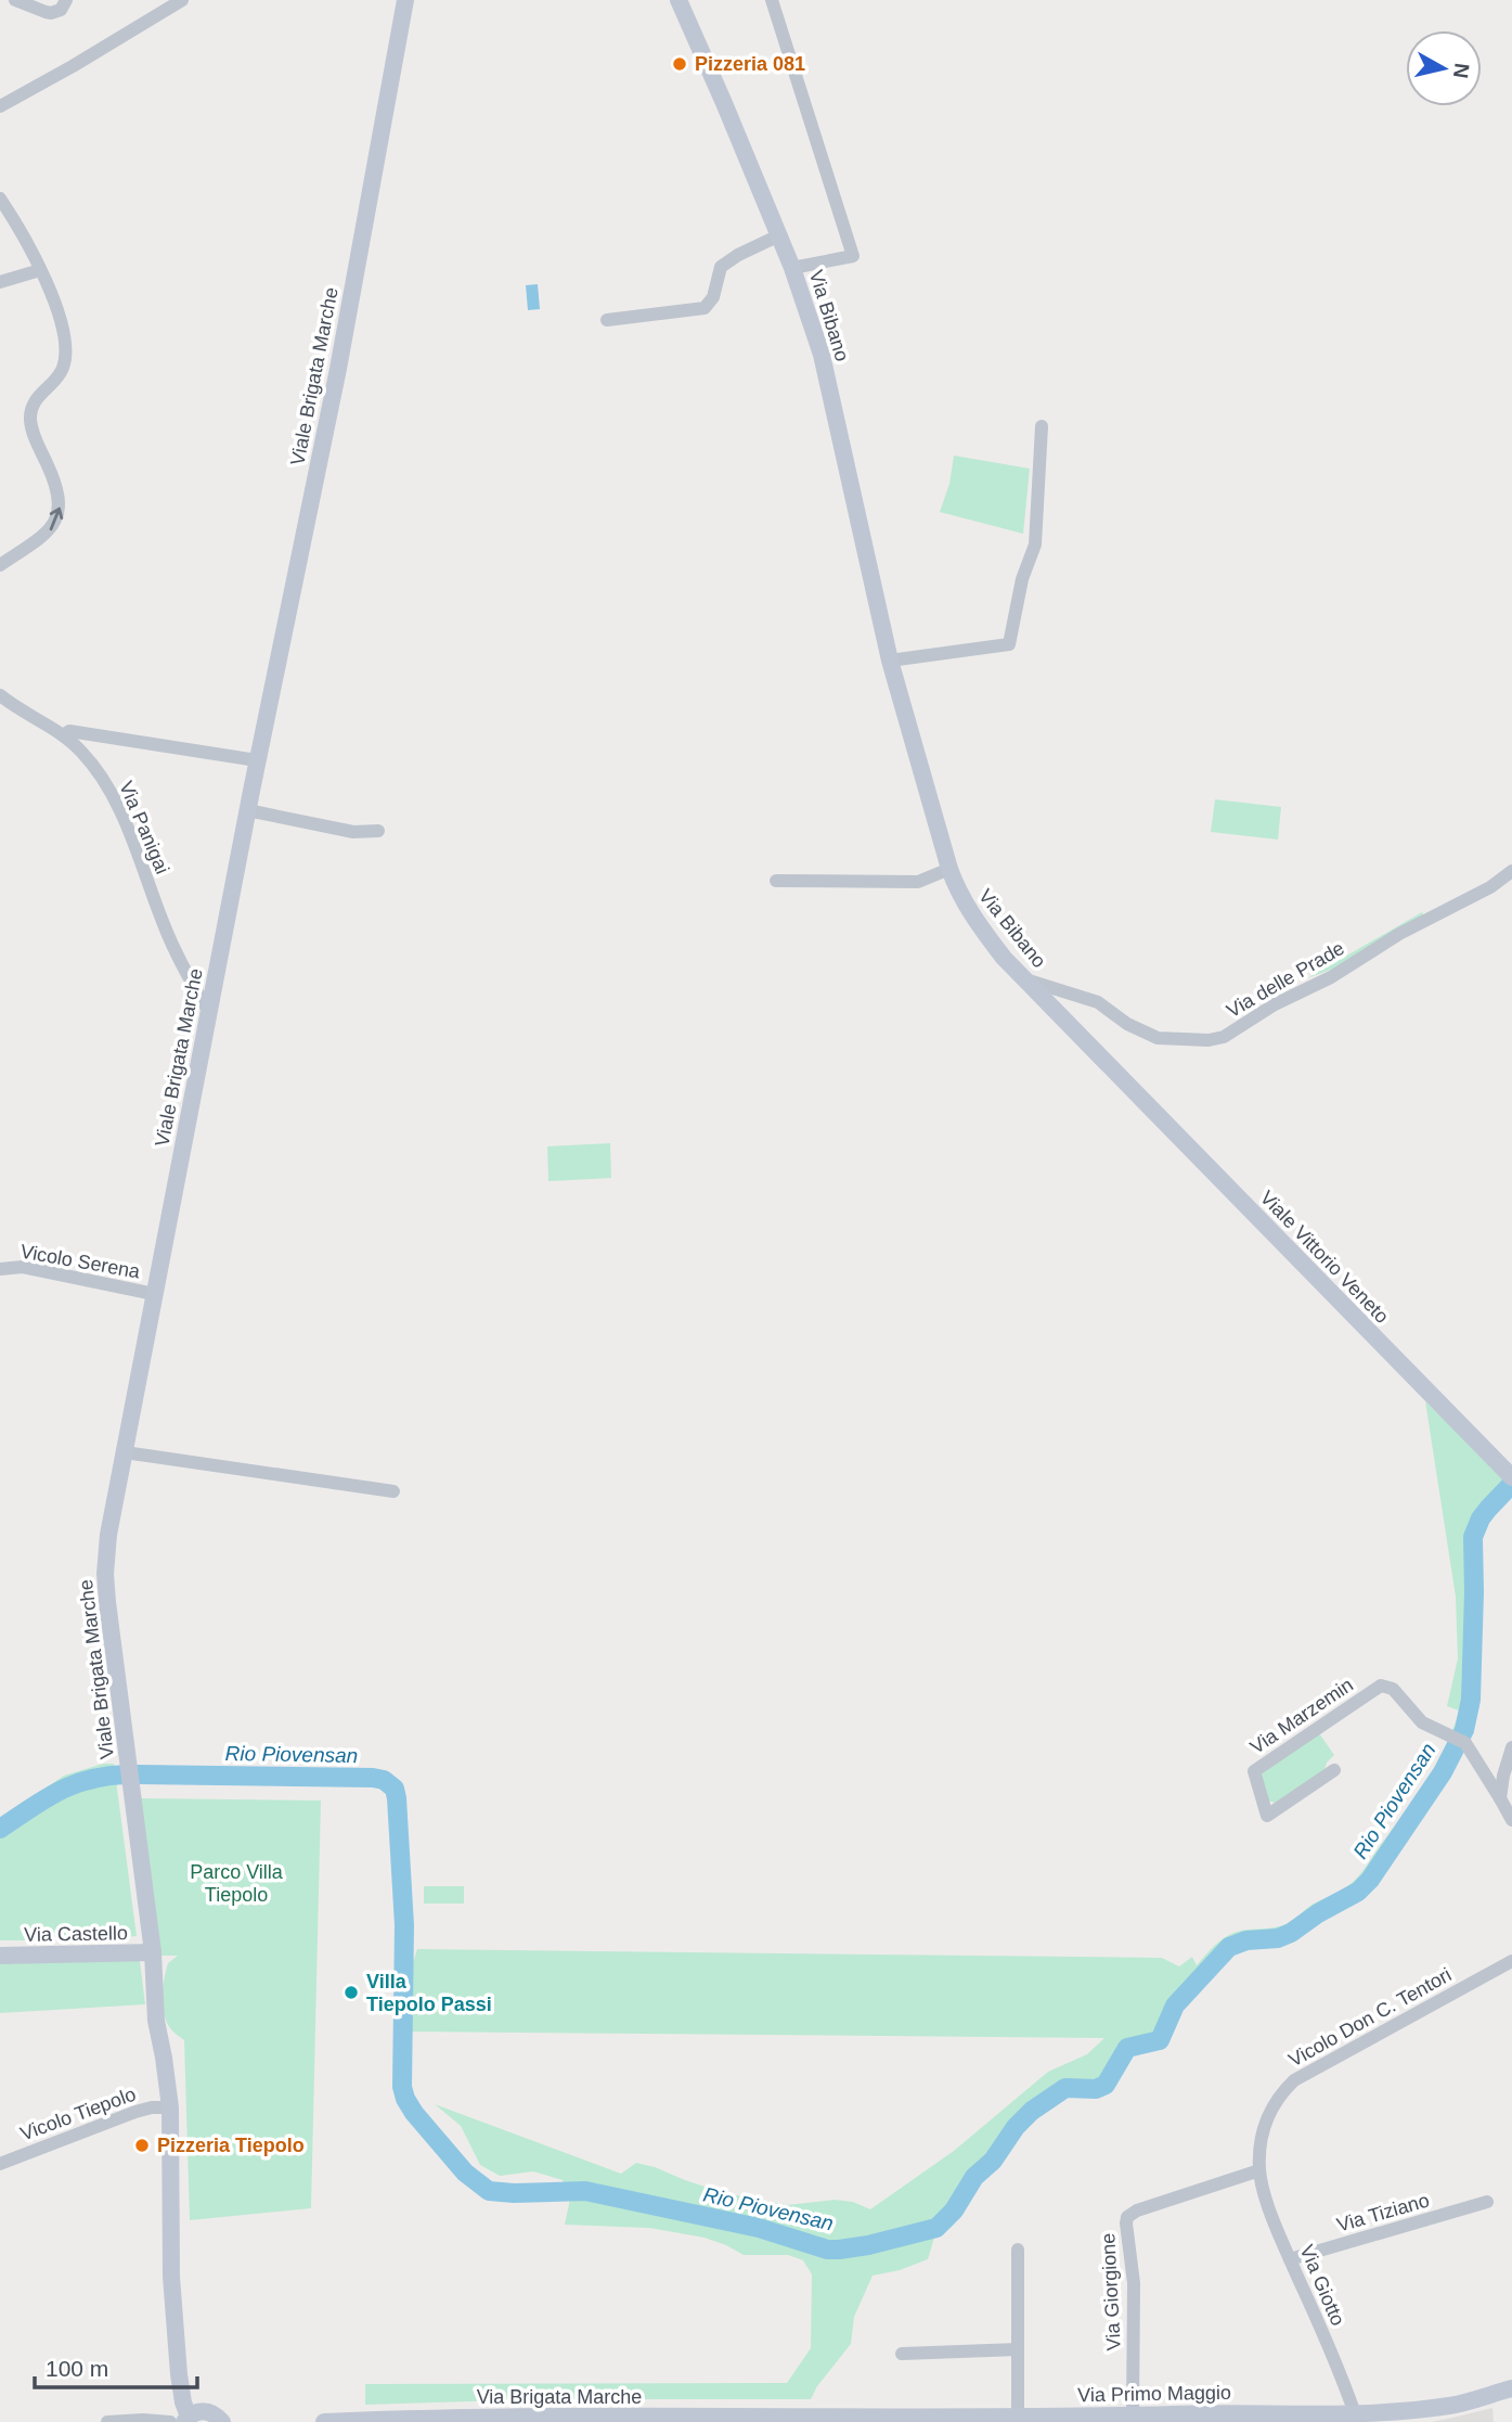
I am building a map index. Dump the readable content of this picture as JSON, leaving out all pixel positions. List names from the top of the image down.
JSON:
{
  "streets": {
    "street": [
      "Via Bibano",
      "Viale Brigata Marche",
      "Via Panigai",
      "Via delle Prade",
      "Viale Vittorio Veneto",
      "Vicolo Serena",
      "Via Marzemin",
      "Via Castello",
      "Vicolo Don C. Tentori",
      "Vicolo Tiepolo",
      "Via Tiziano",
      "Via Giotto",
      "Via Giorgione",
      "Via Primo Maggio",
      "Via Brigata Marche"
    ]
  },
  "crossings": [
    ["Via Bibano", "Via delle Prade"],
    ["Via Bibano", "Viale Vittorio Veneto"],
    ["Viale Brigata Marche", "Via Panigai"],
    ["Viale Brigata Marche", "Vicolo Serena"],
    ["Viale Brigata Marche", "Via Castello"],
    ["Viale Brigata Marche", "Vicolo Tiepolo"],
    ["Vicolo Don C. Tentori", "Via Giotto"],
    ["Vicolo Don C. Tentori", "Via Giorgione"],
    ["Via Tiziano", "Via Giotto"],
    ["Via Giotto", "Via Giorgione"],
    ["Via Giotto", "Via Primo Maggio"],
    ["Via Giorgione", "Via Primo Maggio"],
    ["Via Primo Maggio", "Via Brigata Marche"]
  ],
  "water": ["Rio Piovensan"],
  "parks": ["Parco Villa Tiepolo"],
  "places": ["Pizzeria 081", "Villa Tiepolo Passi", "Pizzeria Tiepolo"],
  "scale_bar": "100 m",
  "north": "right"
}
